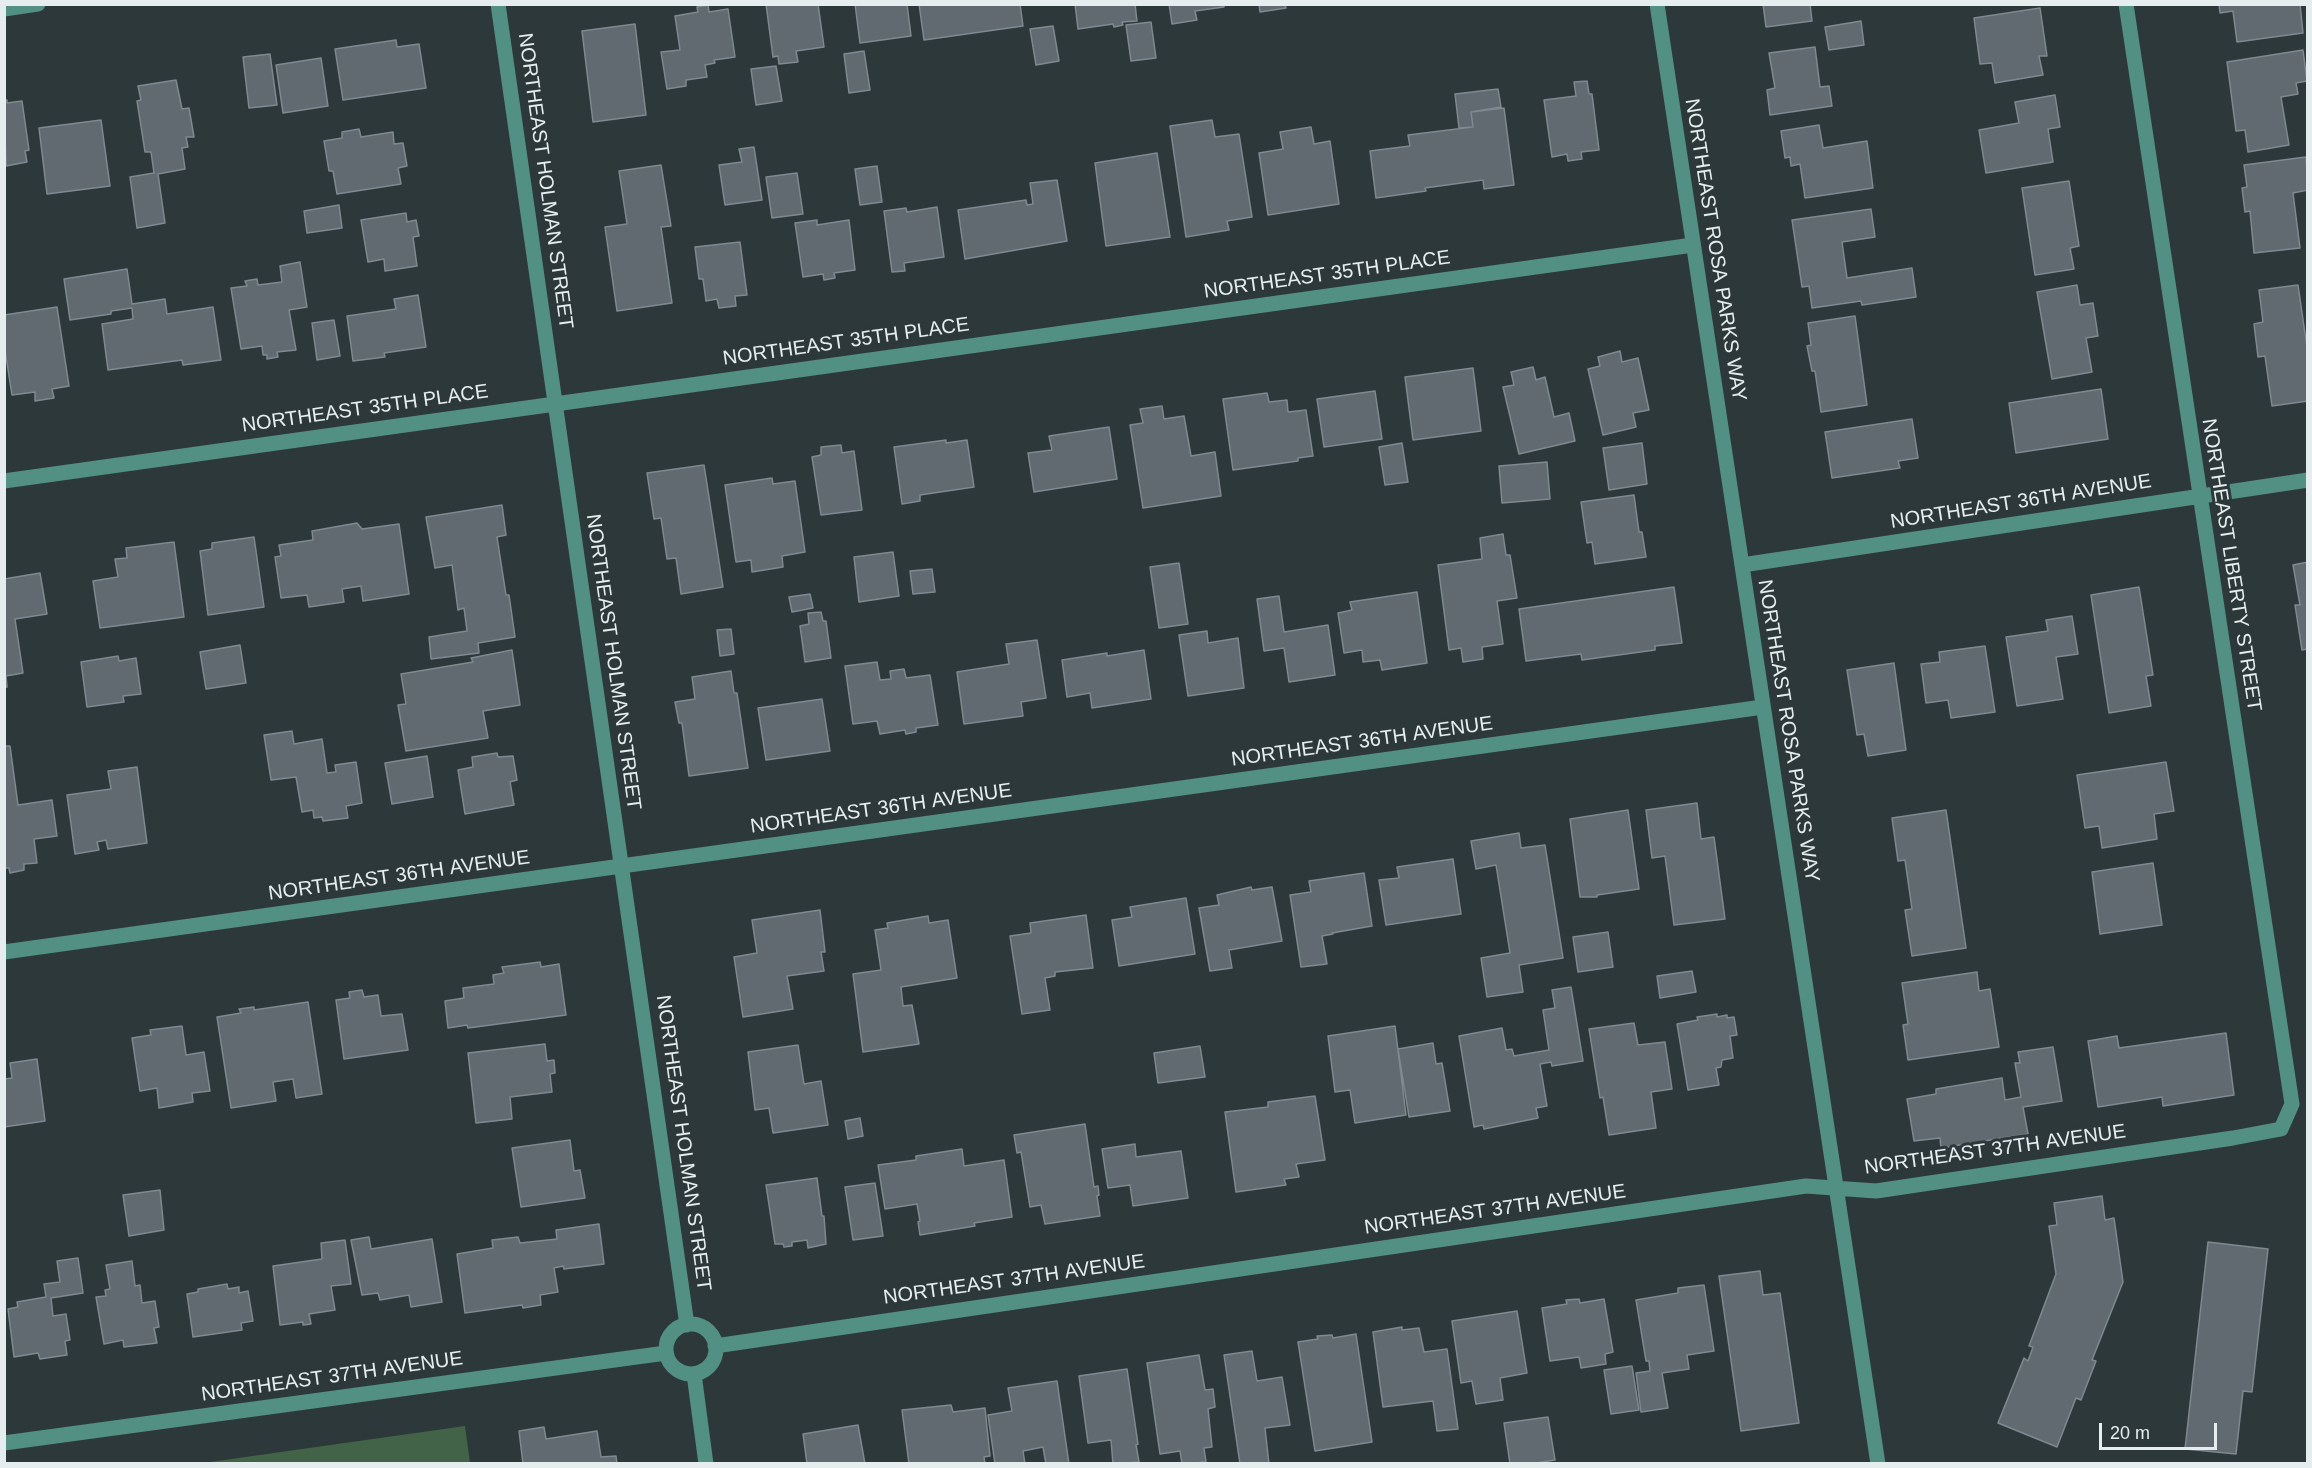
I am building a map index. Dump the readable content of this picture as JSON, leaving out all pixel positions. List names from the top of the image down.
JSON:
{
  "streets": {
    "street": [
      "NORTHEAST HOLMAN STREET",
      "NORTHEAST ROSA PARKS WAY",
      "NORTHEAST 35TH PLACE",
      "NORTHEAST 36TH AVENUE",
      "NORTHEAST LIBERTY STREET",
      "NORTHEAST 37TH AVENUE"
    ]
  },
  "crossings": [
    ["NORTHEAST HOLMAN STREET", "NORTHEAST 35TH PLACE"],
    ["NORTHEAST HOLMAN STREET", "NORTHEAST 36TH AVENUE"],
    ["NORTHEAST HOLMAN STREET", "NORTHEAST 37TH AVENUE"],
    ["NORTHEAST ROSA PARKS WAY", "NORTHEAST 35TH PLACE"],
    ["NORTHEAST ROSA PARKS WAY", "NORTHEAST 36TH AVENUE"],
    ["NORTHEAST ROSA PARKS WAY", "NORTHEAST 37TH AVENUE"],
    ["NORTHEAST 36TH AVENUE", "NORTHEAST LIBERTY STREET"],
    ["NORTHEAST LIBERTY STREET", "NORTHEAST 37TH AVENUE"]
  ],
  "scale_bar": "20 m"
}
